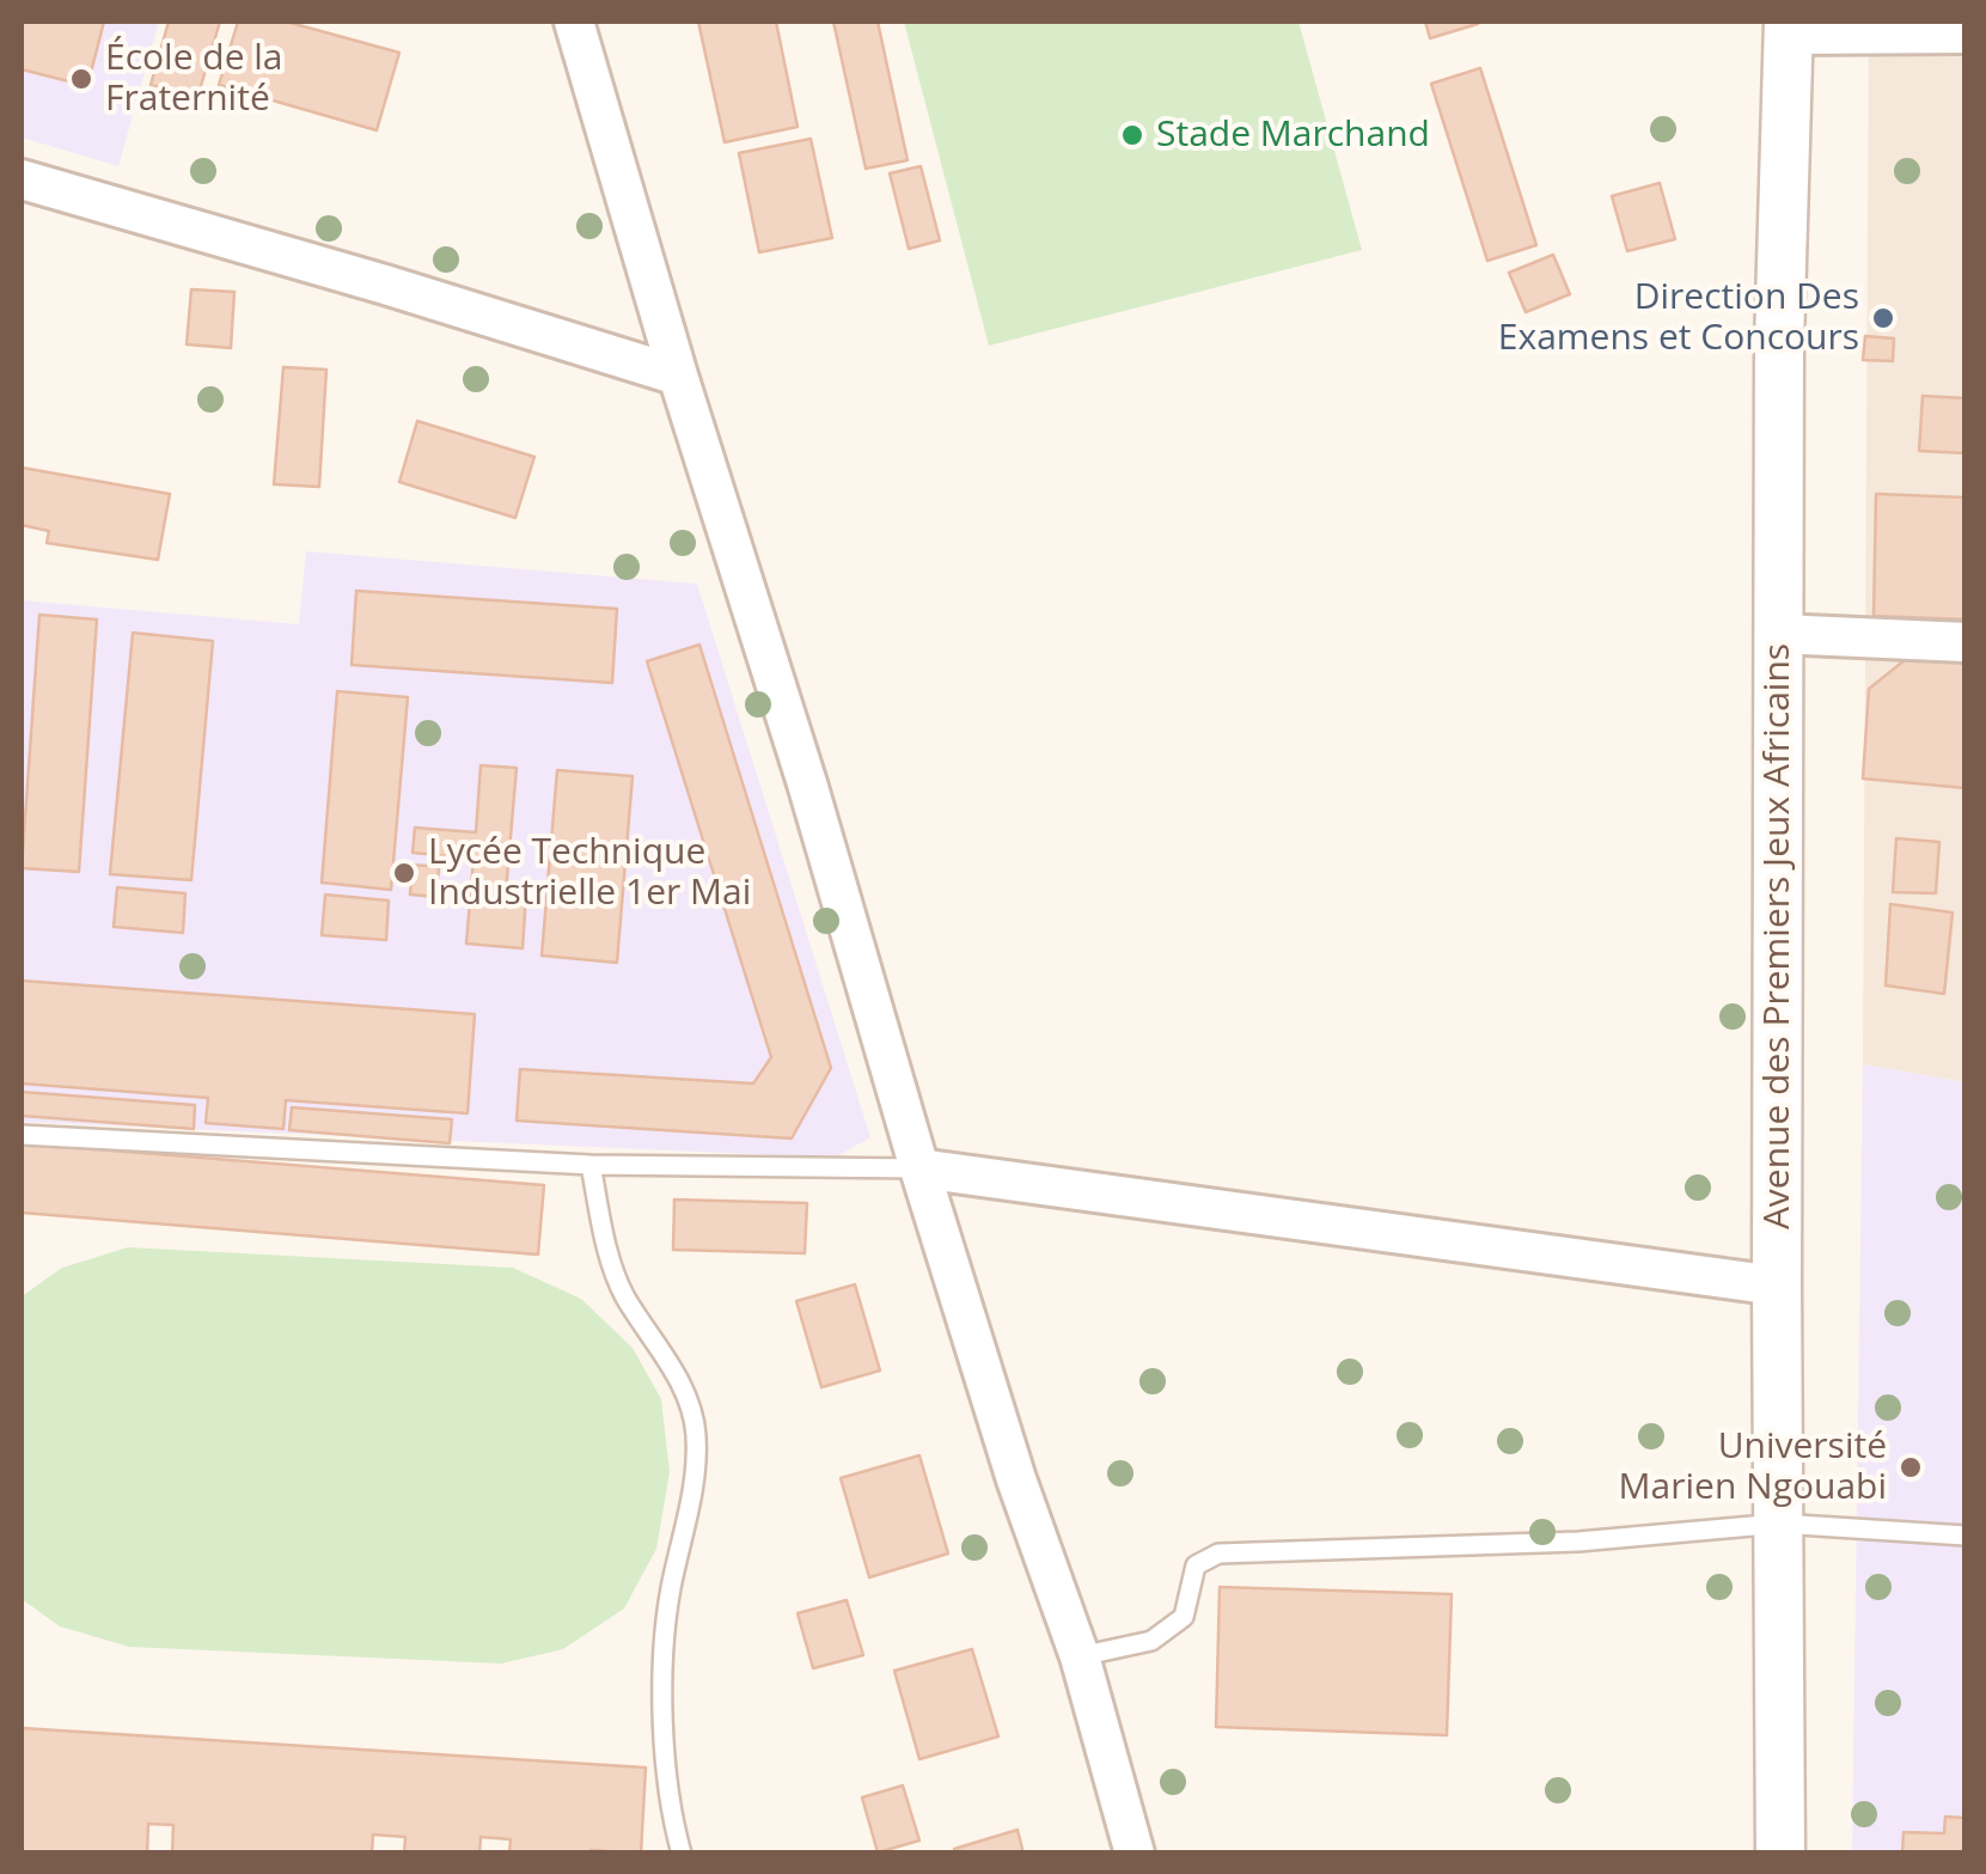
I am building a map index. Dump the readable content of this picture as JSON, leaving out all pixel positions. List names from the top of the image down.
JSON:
{
  "streets": {
    "street": ["Avenue des Premiers Jeux Africains"]
  },
  "places": [
    "École de la Fraternité",
    "Stade Marchand",
    "Direction Des Examens et Concours",
    "Lycée Technique Industrielle 1er Mai",
    "Université Marien Ngouabi"
  ]
}
